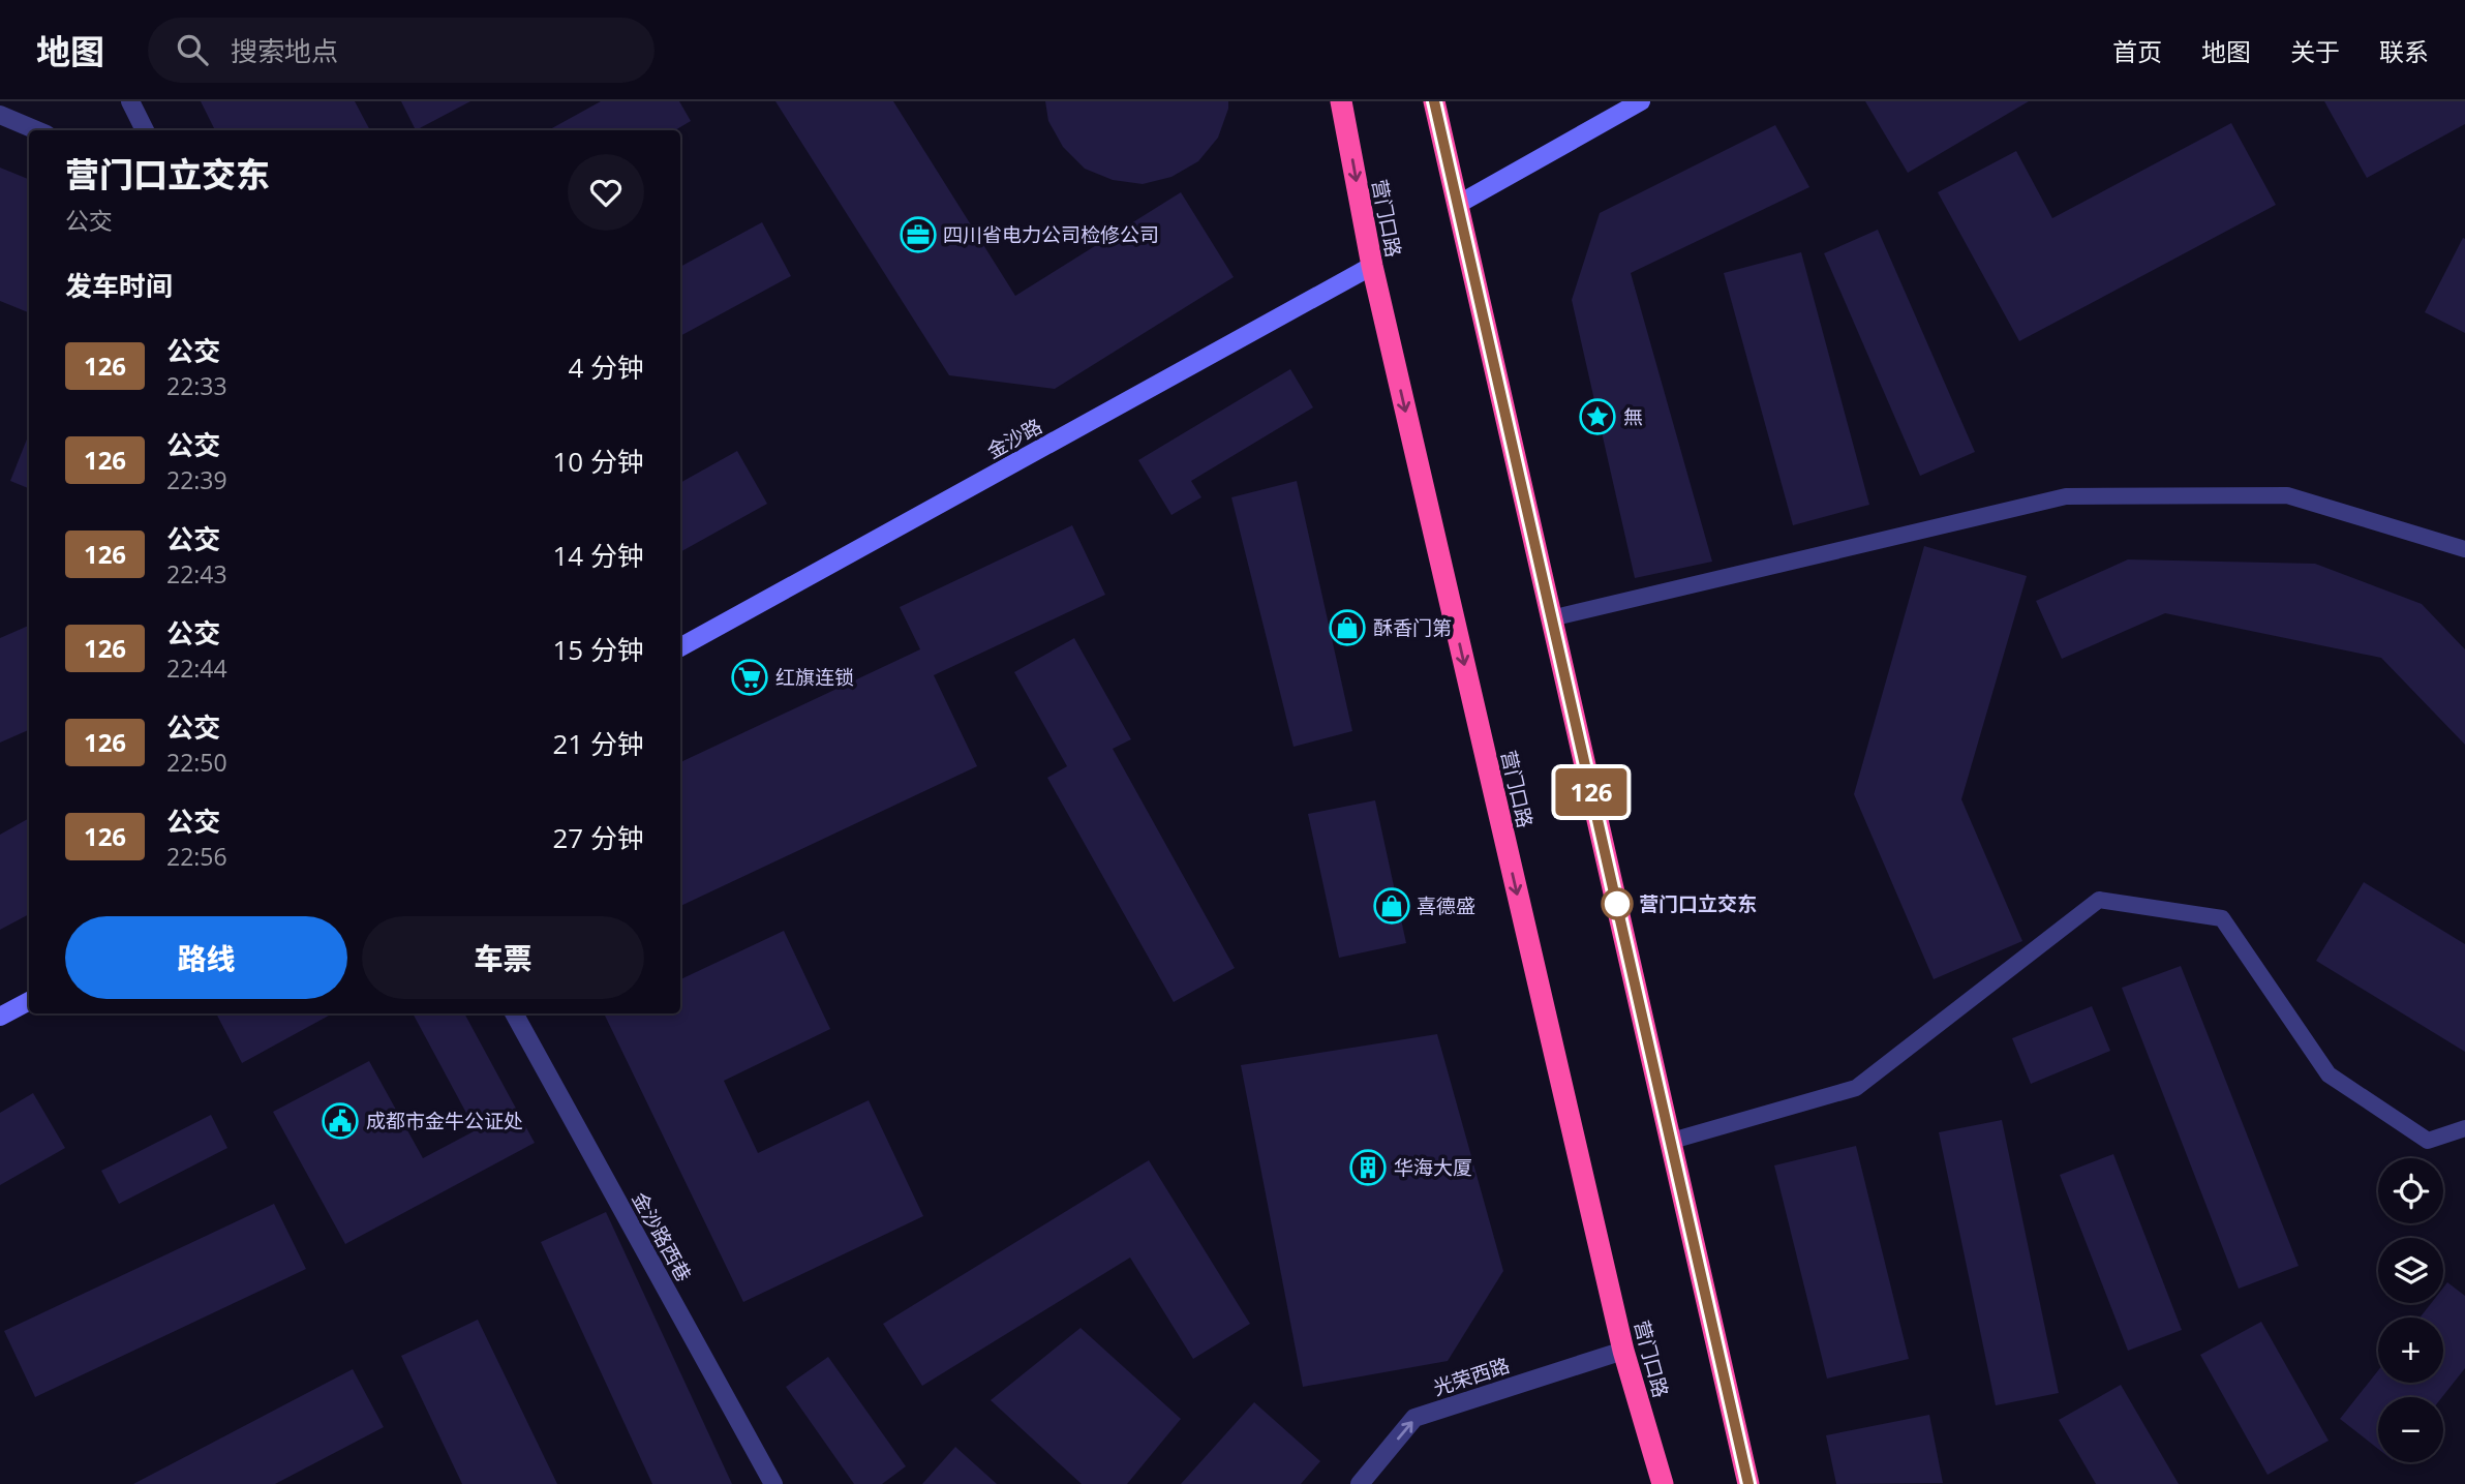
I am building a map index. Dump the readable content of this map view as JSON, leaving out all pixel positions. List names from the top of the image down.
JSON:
{
  "streets": {
    "highway": ["营门口路"],
    "street": ["金沙路", "金沙路西巷", "光荣西路"]
  },
  "crossings": [
    ["营门口路", "金沙路"],
    ["营门口路", "光荣西路"]
  ],
  "one_way": ["光荣西路"],
  "places": {
    "office": ["四川省电力公司检修公司"],
    "place": ["無"],
    "shop": ["酥香门第", "喜德盛"],
    "supermarket": ["红旗连锁"],
    "other": ["营门口立交东"],
    "public building": ["成都市金牛公证处"],
    "building": ["华海大厦"]
  },
  "lines": ["bus line 126"],
  "page": {
    "header": "地图",
    "search": "搜索地点",
    "nav": [
      "首页",
      "地图",
      "关于",
      "联系"
    ],
    "on_map": "126",
    "heading": [
      ["营门口立交东", "公交"],
      "发车时间"
    ],
    "list": [
      {
        "mark": "126",
        "name": "公交",
        "note": "22:33",
        "value": "4 分钟"
      },
      {
        "mark": "126",
        "name": "公交",
        "note": "22:39",
        "value": "10 分钟"
      },
      {
        "mark": "126",
        "name": "公交",
        "note": "22:43",
        "value": "14 分钟"
      },
      {
        "mark": "126",
        "name": "公交",
        "note": "22:44",
        "value": "15 分钟"
      },
      {
        "mark": "126",
        "name": "公交",
        "note": "22:50",
        "value": "21 分钟"
      },
      {
        "mark": "126",
        "name": "公交",
        "note": "22:56",
        "value": "27 分钟"
      }
    ],
    "buttons": ["路线", "车票"],
    "map_buttons": ["+", "−"]
  }
}
